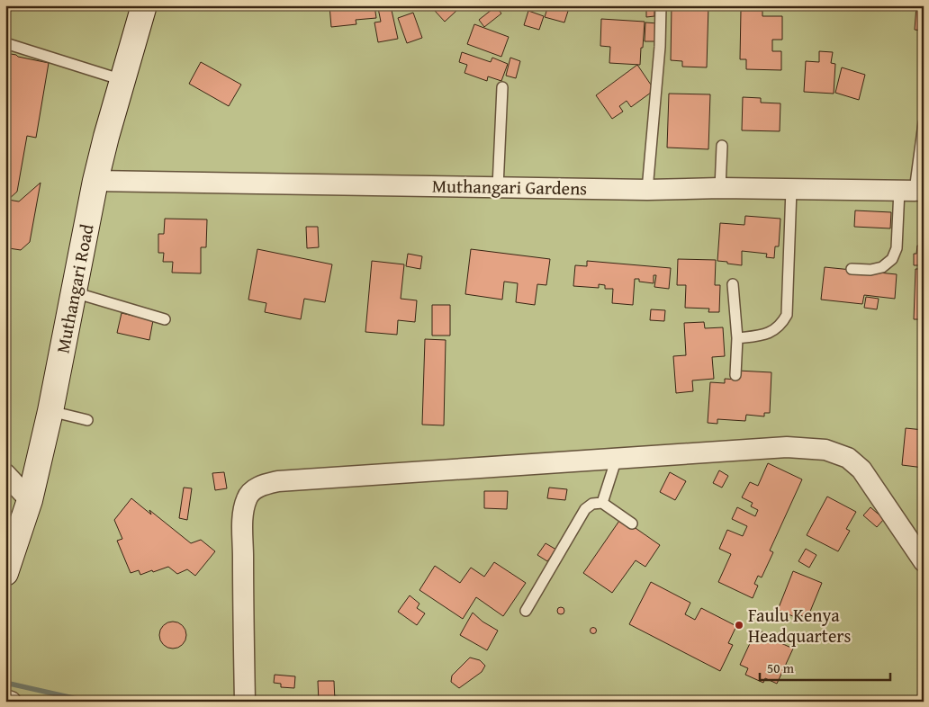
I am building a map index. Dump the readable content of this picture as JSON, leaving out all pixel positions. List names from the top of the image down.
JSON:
{
  "streets": {
    "street": ["Muthangari Gardens", "Muthangari Road"]
  },
  "crossings": [
    ["Muthangari Gardens", "Muthangari Road"]
  ],
  "places": ["Faulu Kenya Headquarters"],
  "scale_bar": "50 m"
}
